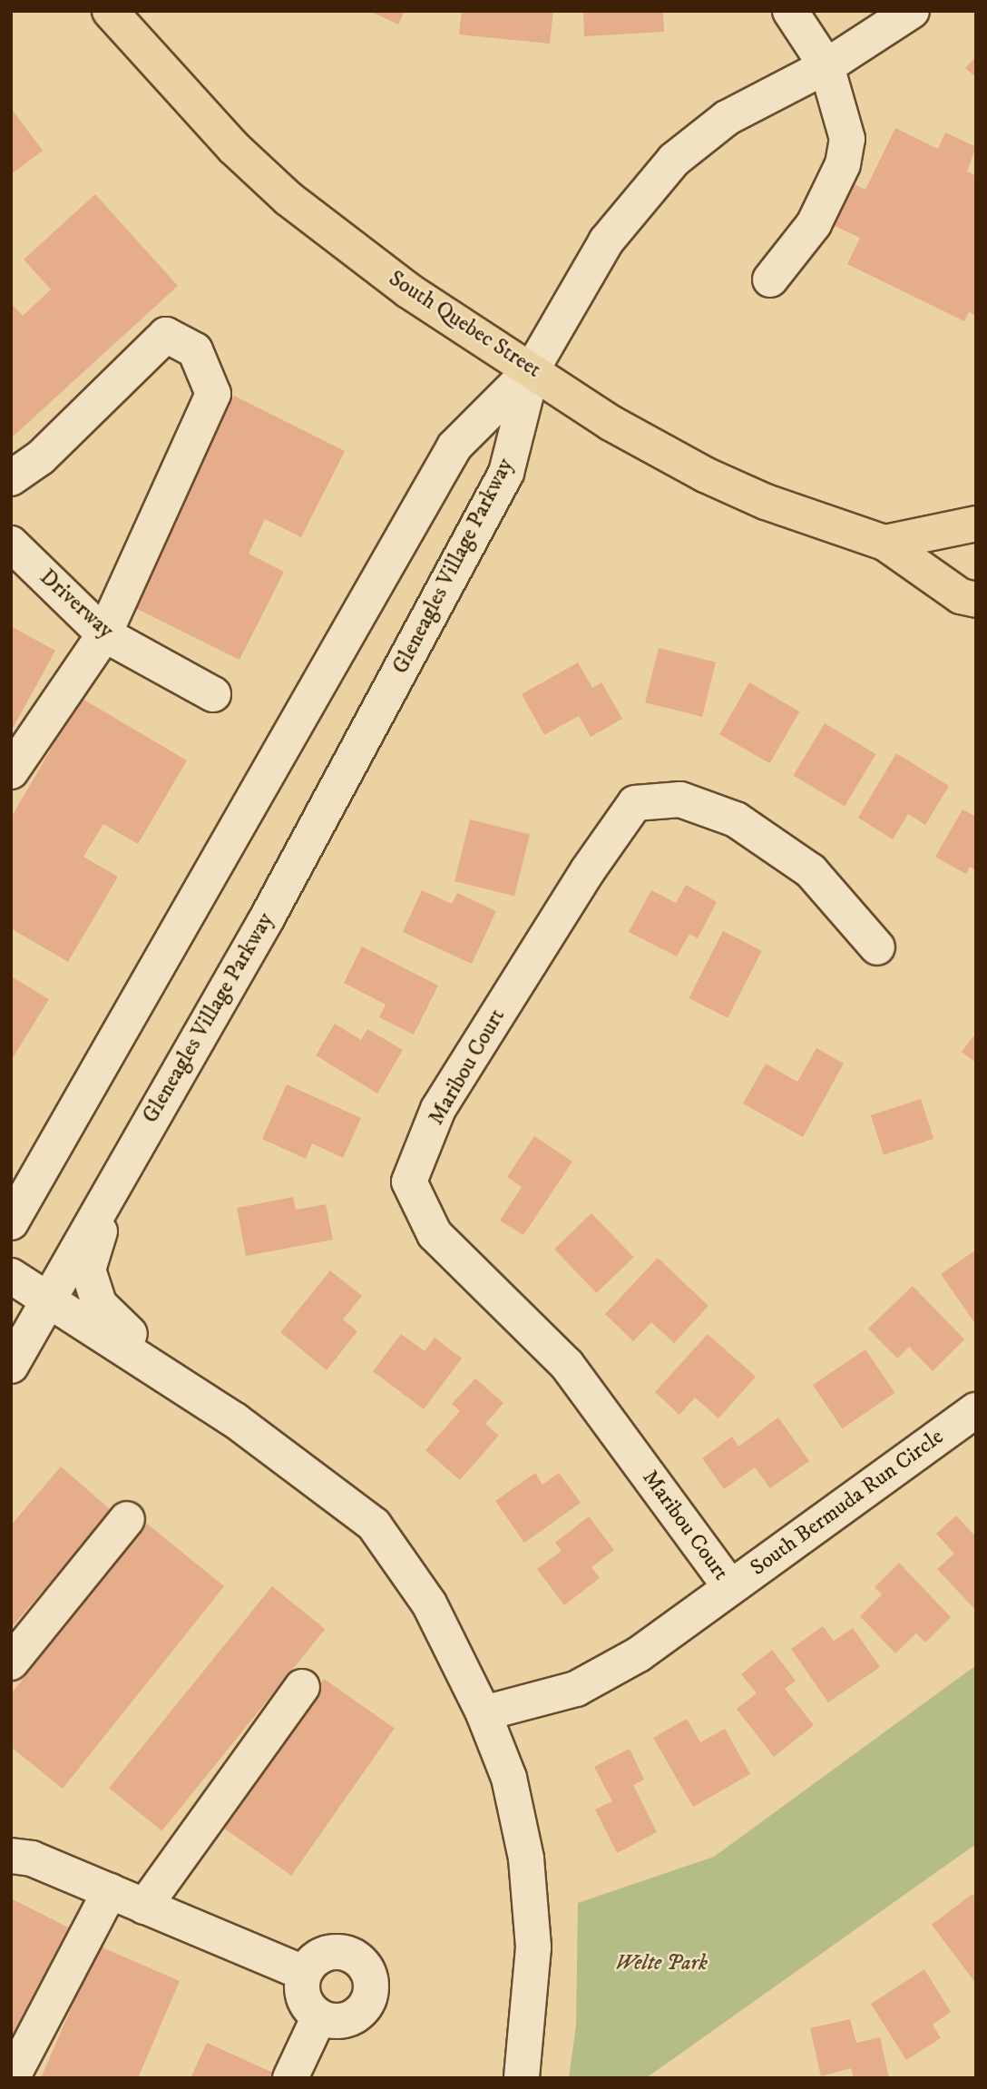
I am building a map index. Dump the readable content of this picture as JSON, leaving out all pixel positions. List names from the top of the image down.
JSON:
{
  "streets": {
    "main road": ["South Quebec Street"],
    "street": [
      "Gleneagles Village Parkway",
      "Driverway",
      "Maribou Court",
      "South Bermuda Run Circle"
    ]
  },
  "crossings": [
    ["South Quebec Street", "Gleneagles Village Parkway"],
    ["Maribou Court", "South Bermuda Run Circle"]
  ],
  "parks": ["Welte Park"]
}
